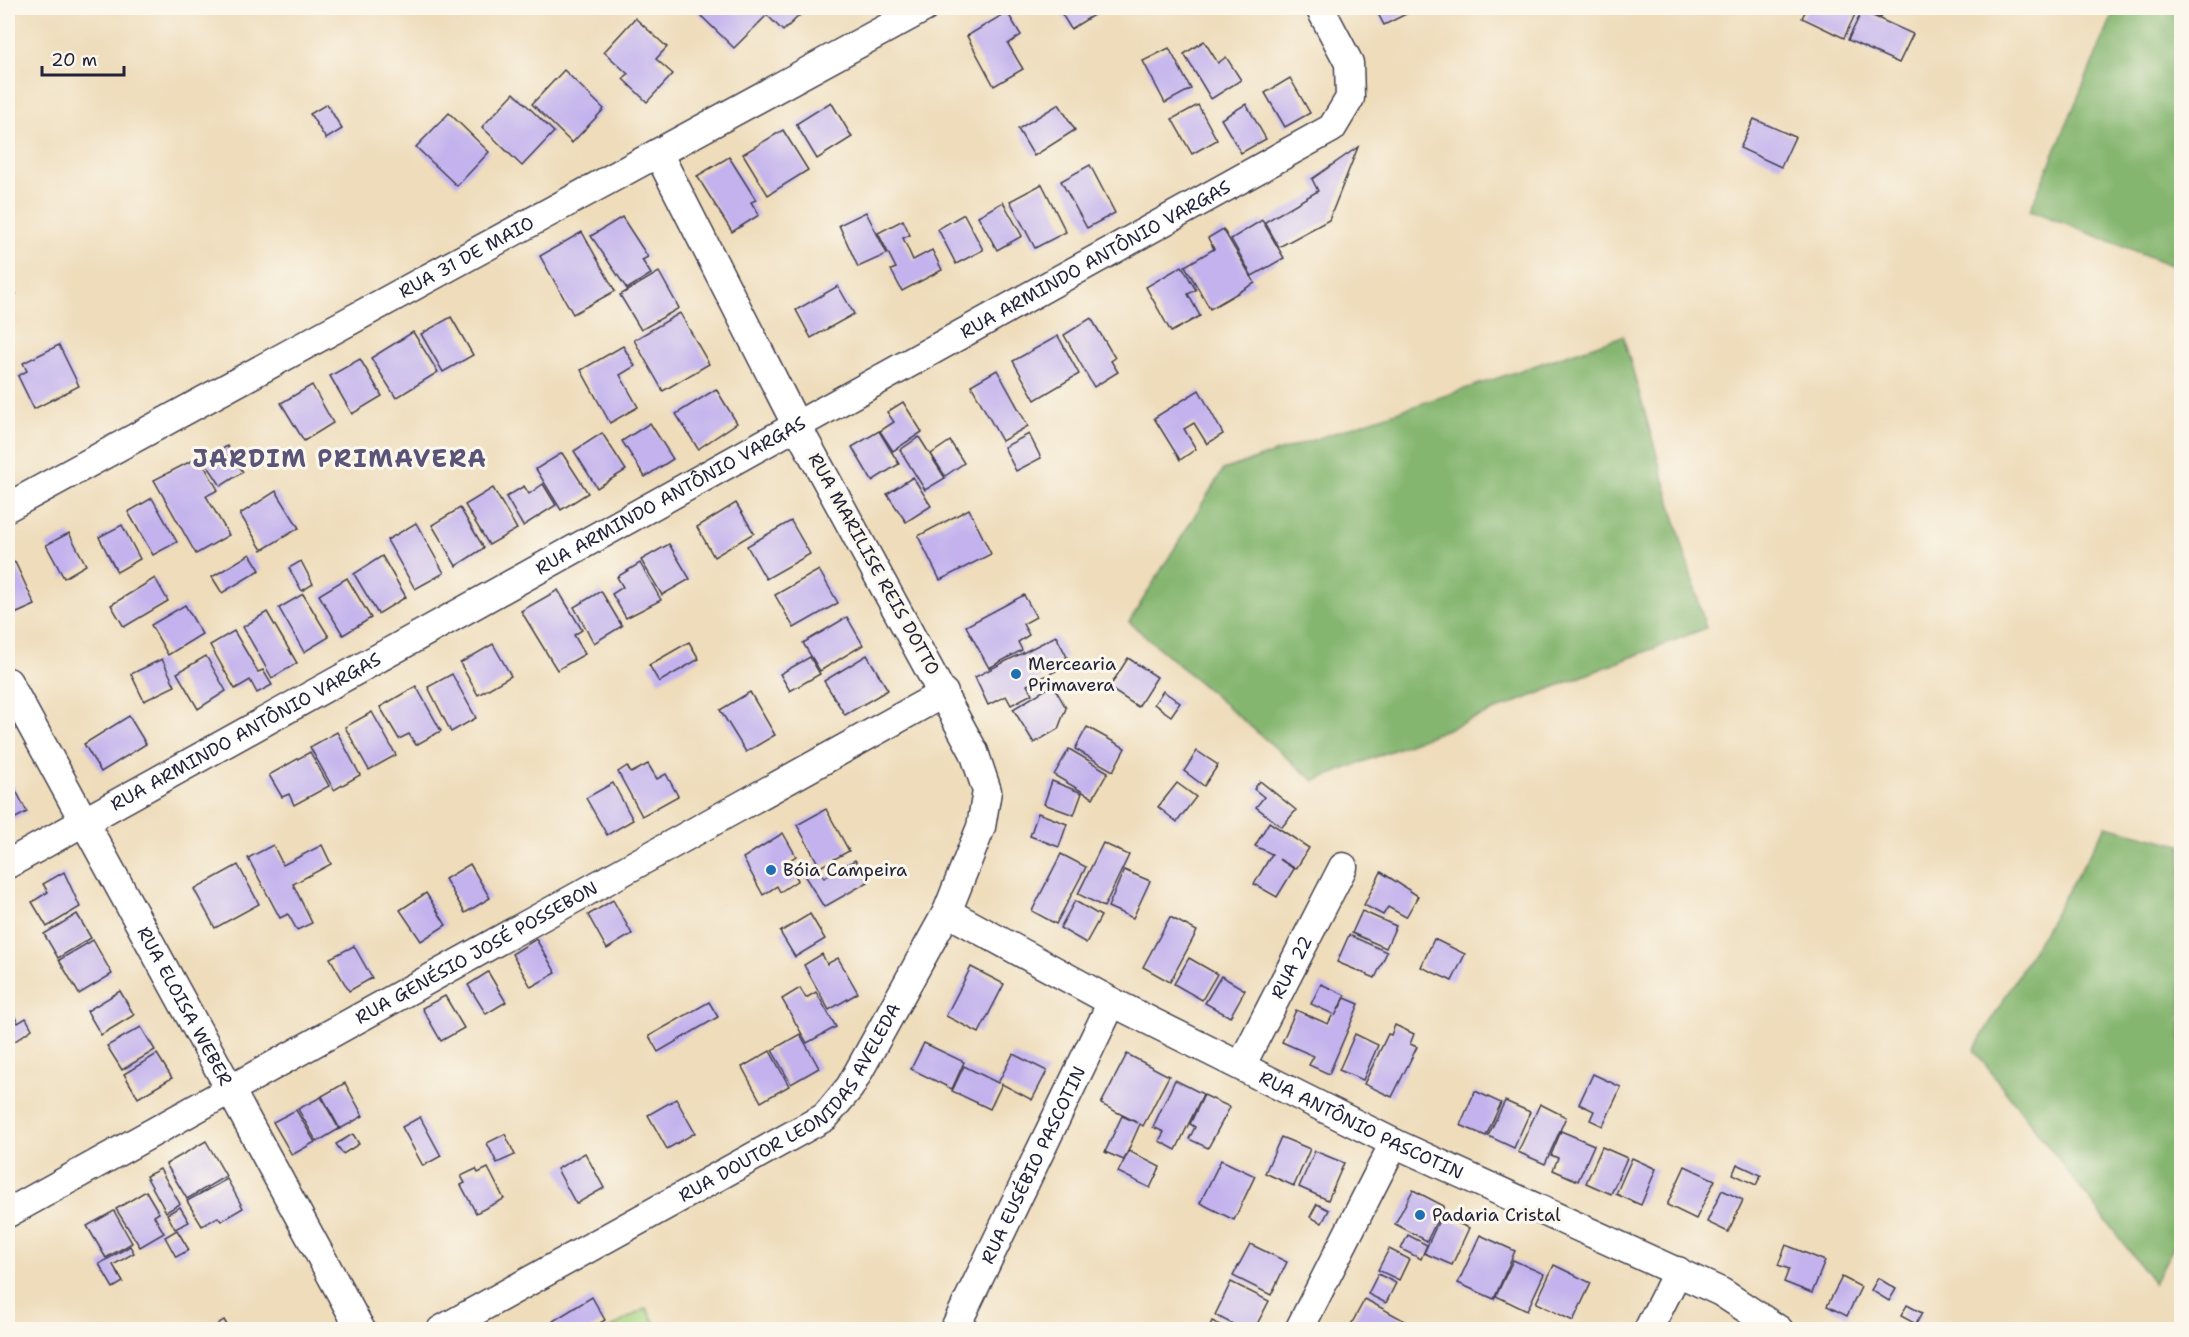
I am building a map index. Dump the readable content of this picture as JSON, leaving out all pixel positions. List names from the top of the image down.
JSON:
{
  "streets": {
    "street": [
      "RUA 31 DE MAIO",
      "RUA ARMINDO ANTÔNIO VARGAS",
      "RUA MARILISE REIS DOTTO",
      "RUA GENÉSIO JOSÉ POSSEBON",
      "RUA 22",
      "RUA ELOISA WEBER",
      "RUA DOUTOR LEONIDAS AVELEDA",
      "RUA ANTÔNIO PASCOTIN",
      "RUA EUSÉBIO PASCOTIN"
    ]
  },
  "crossings": [
    ["RUA 31 DE MAIO", "RUA MARILISE REIS DOTTO"],
    ["RUA ARMINDO ANTÔNIO VARGAS", "RUA MARILISE REIS DOTTO"],
    ["RUA ARMINDO ANTÔNIO VARGAS", "RUA ELOISA WEBER"],
    ["RUA MARILISE REIS DOTTO", "RUA GENÉSIO JOSÉ POSSEBON"],
    ["RUA MARILISE REIS DOTTO", "RUA DOUTOR LEONIDAS AVELEDA"],
    ["RUA GENÉSIO JOSÉ POSSEBON", "RUA ELOISA WEBER"],
    ["RUA 22", "RUA ANTÔNIO PASCOTIN"],
    ["RUA DOUTOR LEONIDAS AVELEDA", "RUA ANTÔNIO PASCOTIN"],
    ["RUA ANTÔNIO PASCOTIN", "RUA EUSÉBIO PASCOTIN"]
  ],
  "districts": ["JARDIM PRIMAVERA"],
  "places": ["Mercearia Primavera", "Bóia Campeira", "Padaria Cristal"],
  "scale_bar": "20 m"
}
